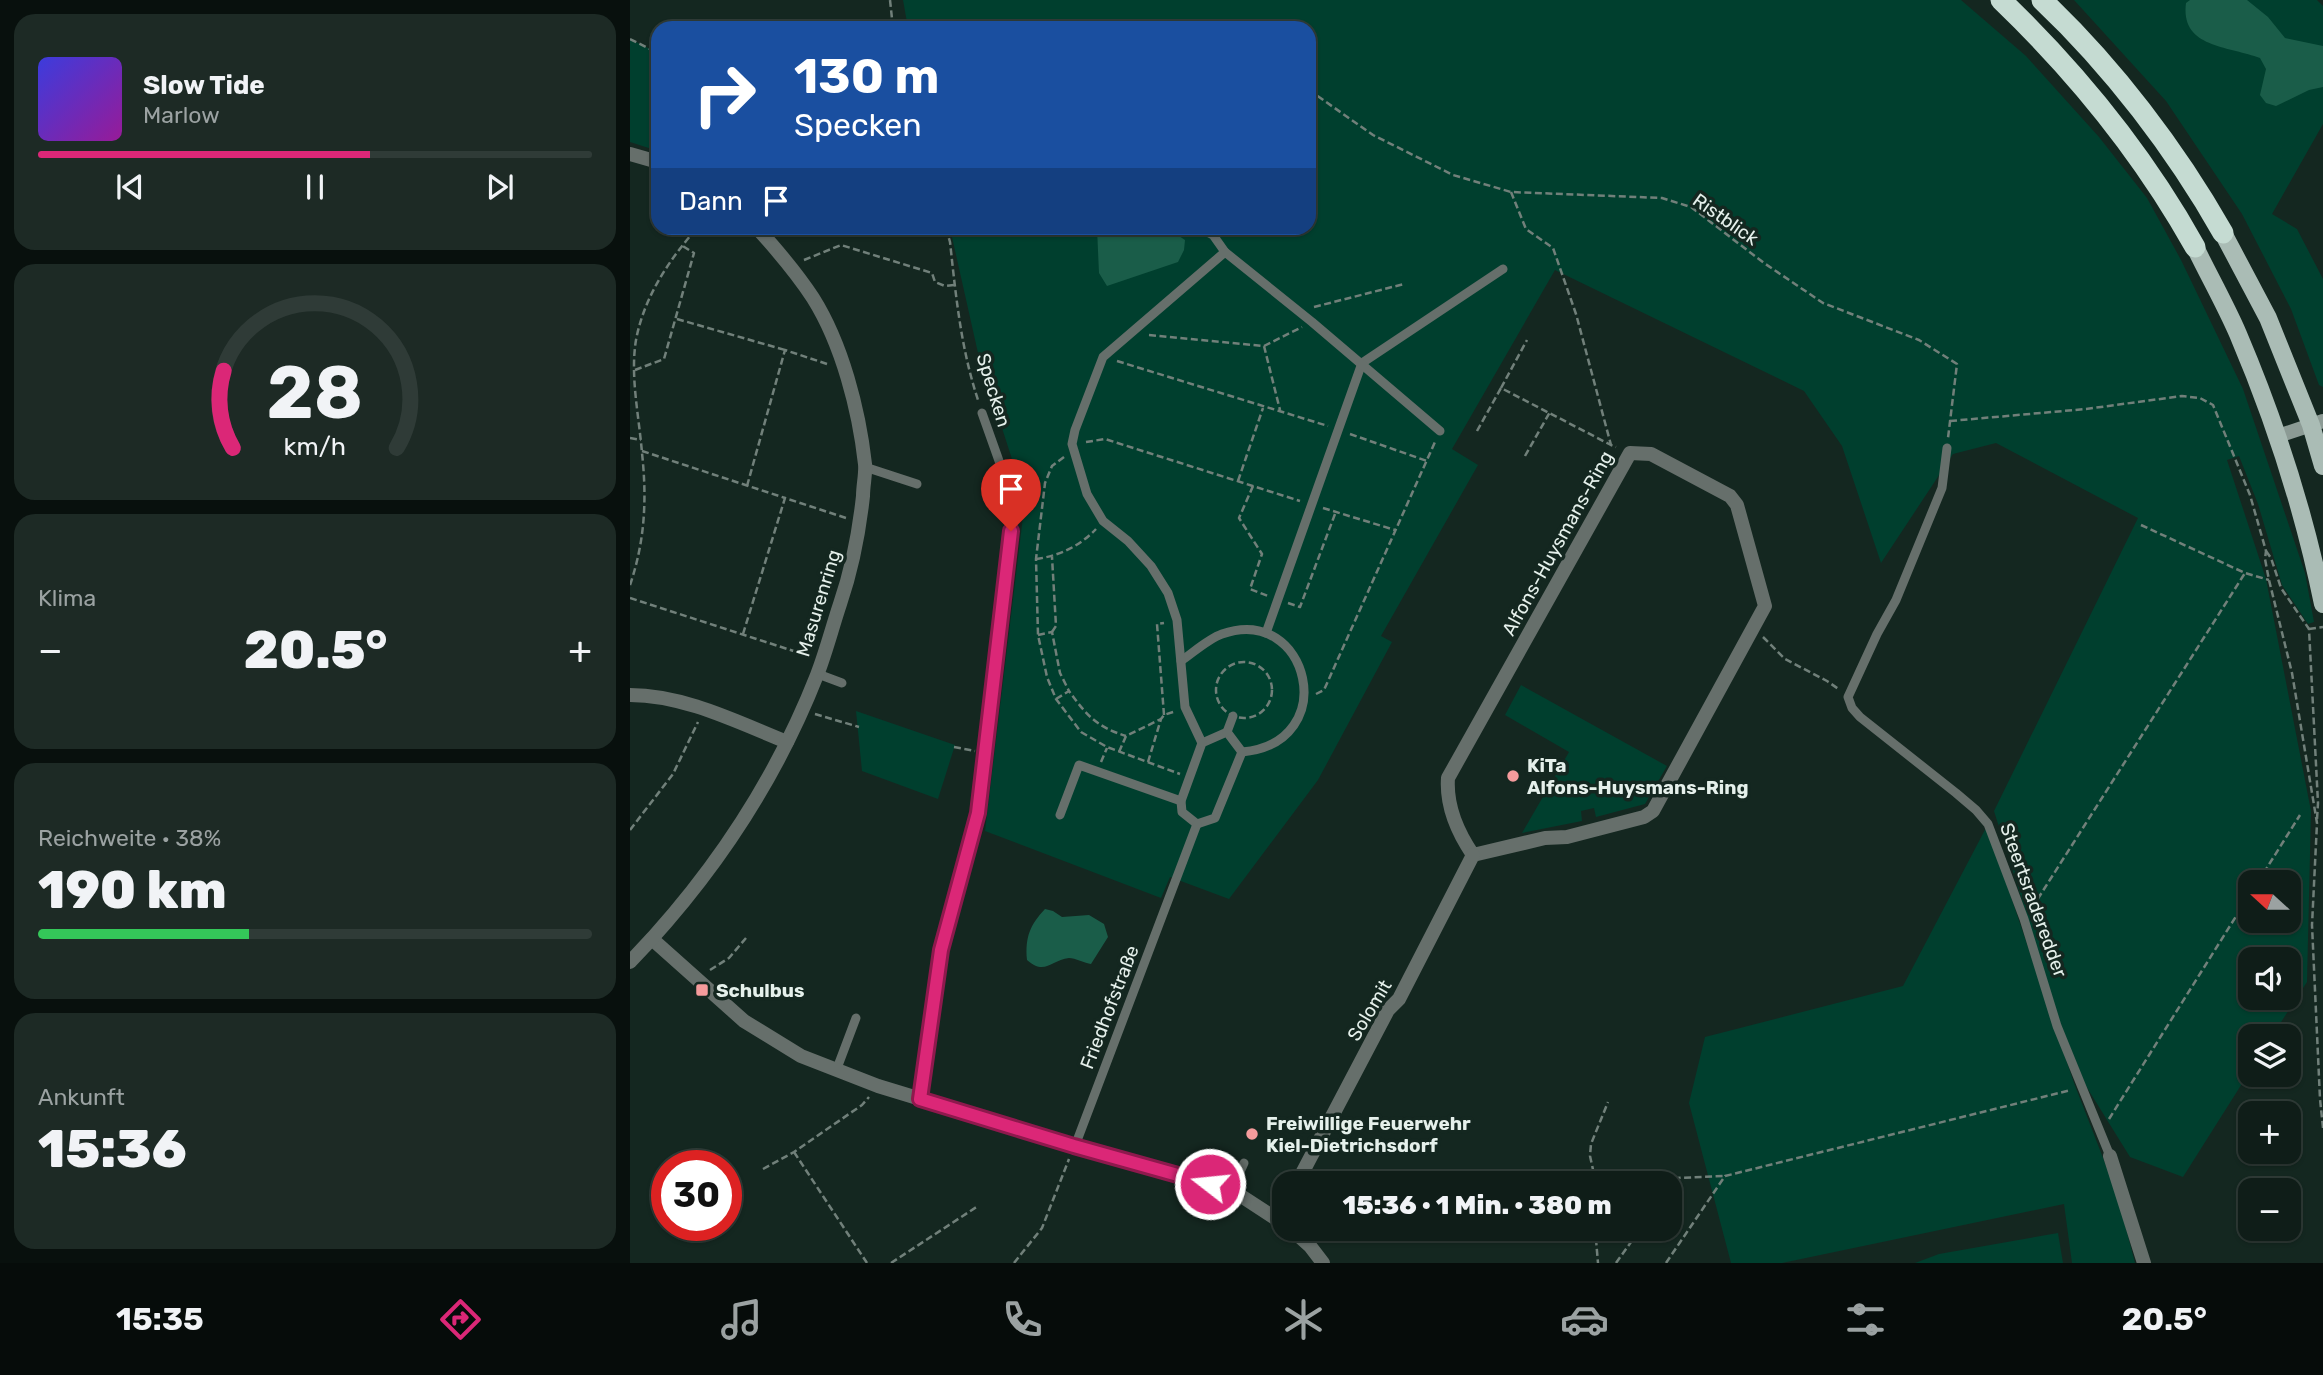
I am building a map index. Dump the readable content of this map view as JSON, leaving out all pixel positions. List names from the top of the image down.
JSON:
{
  "streets": {
    "street": [
      "Alfons-Huysmans-Ring",
      "Masurenring",
      "Steertsraderedder",
      "Solomit"
    ],
    "lane": ["Specken", "Friedhofstraße"],
    "path": ["Ristblick"]
  },
  "crossings": [
    ["Alfons-Huysmans-Ring", "Solomit"]
  ],
  "places": {
    "other": ["KiTa Alfons-Huysmans-Ring", "Freiwillige Feuerwehr Kiel-Dietrichsdorf"],
    "transit": ["Schulbus"]
  },
  "north": "left",
  "page": {
    "turn": ["130 m", "Specken"],
    "song": ["Slow Tide", "Marlow"],
    "then": "Dann",
    "tile": [
      "Klima",
      ["Reichweite · 38%", "190 km"],
      ["Ankunft", "15:36"]
    ],
    "heat": ["−", "20.5°", "+"],
    "map_buttons": ["+", "−"],
    "limit": "30",
    "trip": "15:36 · 1 Min. · 380 m",
    "tabs": ["15:35", "20.5°"],
    "gauge": ["28", "km/h"]
  }
}
